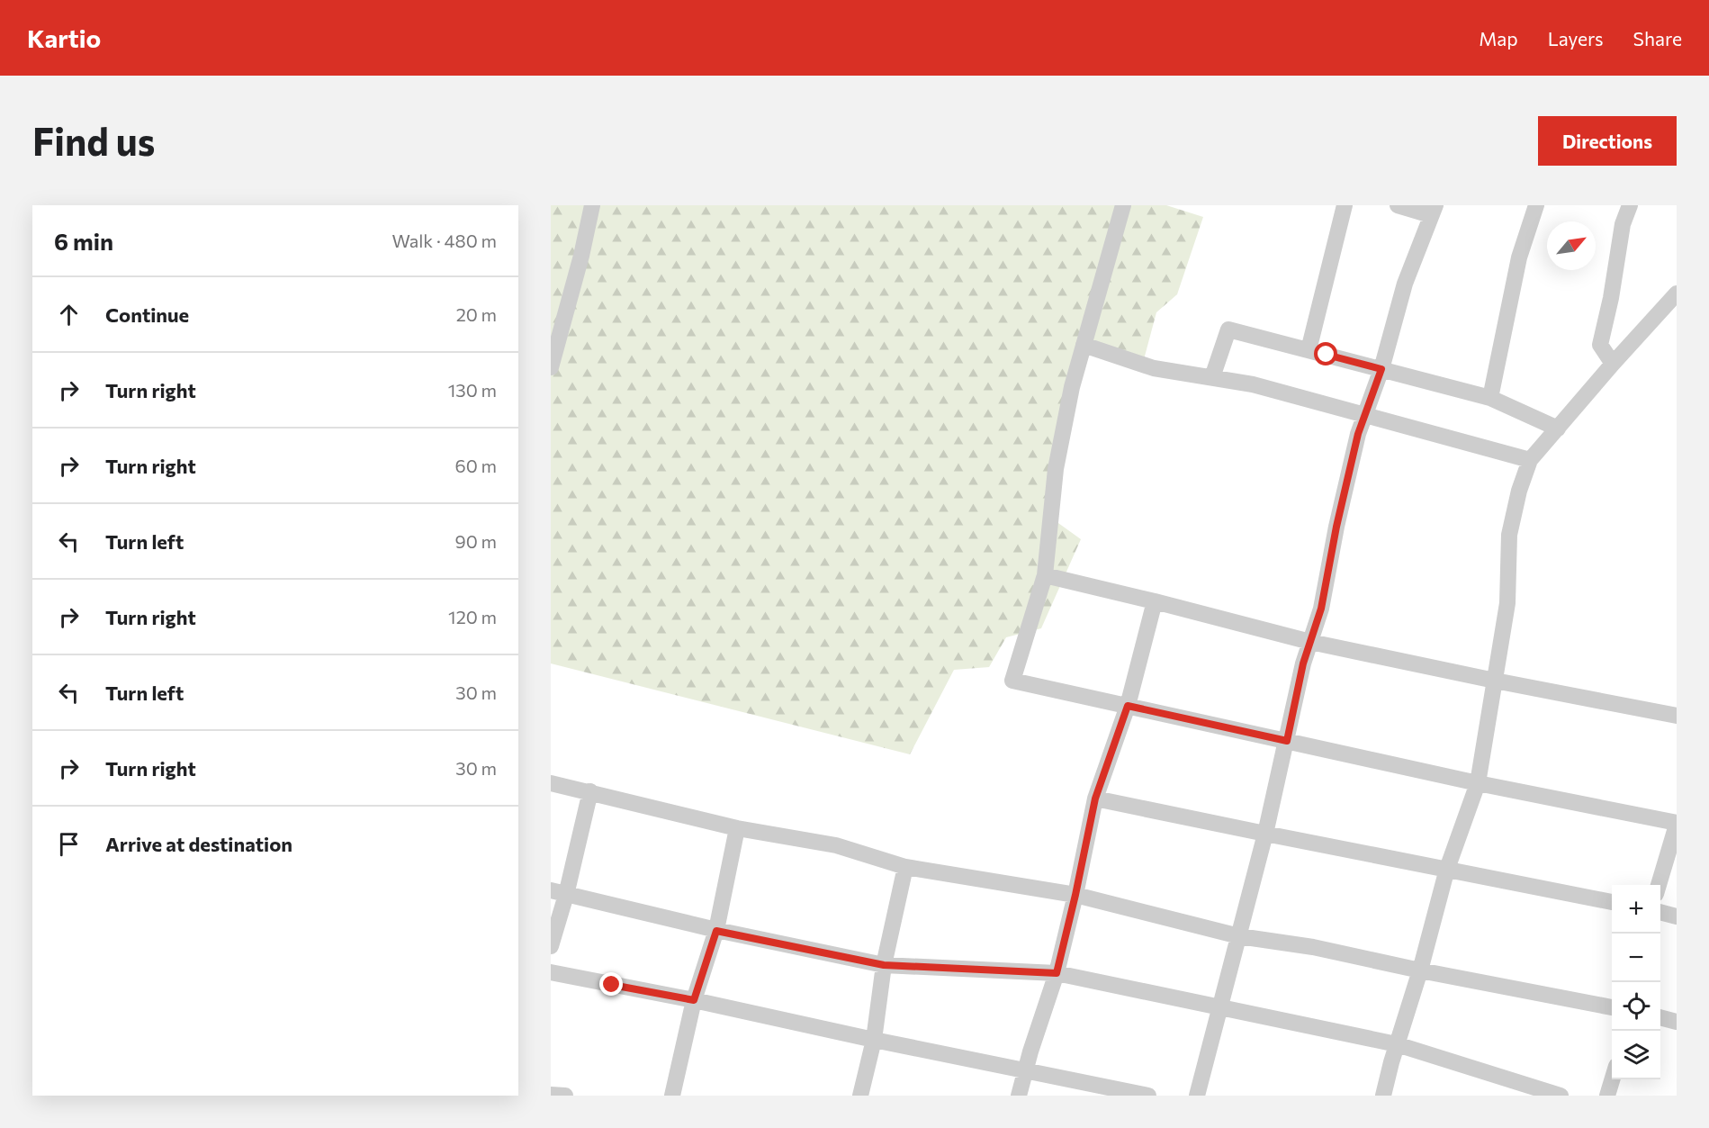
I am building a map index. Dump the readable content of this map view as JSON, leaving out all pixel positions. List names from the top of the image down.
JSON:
{
  "north": "top right",
  "page": {
    "header": "Kartio",
    "nav": ["Map", "Layers", "Share"],
    "buttons": "Directions",
    "title": "Find us",
    "heading": ["6 min", "Walk · 480 m"],
    "list": [
      ["Continue", "20 m"],
      ["Turn right", "130 m"],
      ["Turn right", "60 m"],
      ["Turn left", "90 m"],
      ["Turn right", "120 m"],
      ["Turn left", "30 m"],
      ["Turn right", "30 m"],
      "Arrive at destination"
    ],
    "map_buttons": ["+", "−"]
  }
}
